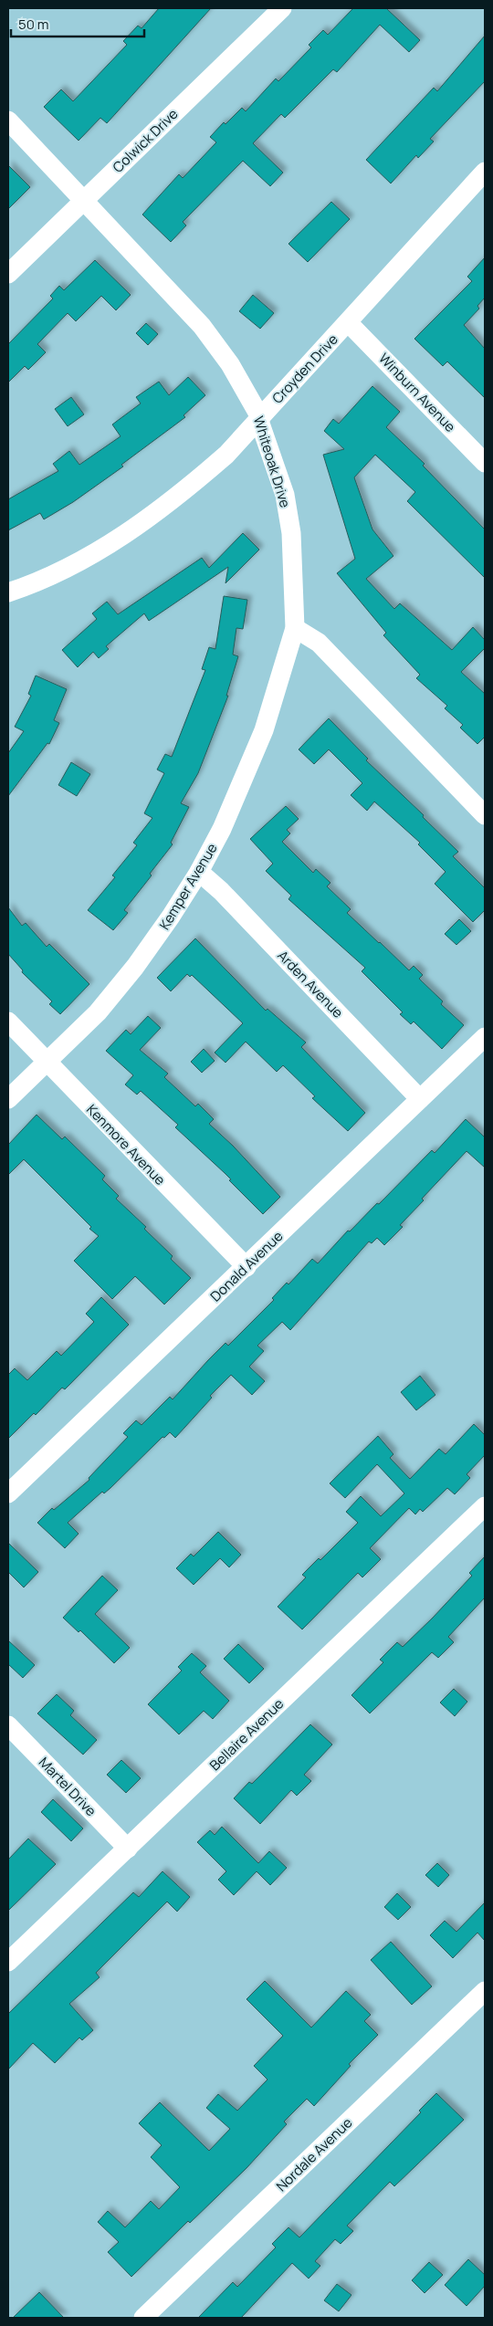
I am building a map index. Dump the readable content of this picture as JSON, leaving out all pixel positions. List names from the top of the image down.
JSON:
{
  "streets": {
    "street": [
      "Colwick Drive",
      "Croyden Drive",
      "Winburn Avenue",
      "Whiteoak Drive",
      "Kemper Avenue",
      "Arden Avenue",
      "Kenmore Avenue",
      "Donald Avenue",
      "Bellaire Avenue",
      "Martel Drive",
      "Nordale Avenue"
    ]
  },
  "crossings": [
    ["Colwick Drive", "Whiteoak Drive"],
    ["Croyden Drive", "Winburn Avenue"],
    ["Croyden Drive", "Whiteoak Drive"],
    ["Whiteoak Drive", "Kemper Avenue"],
    ["Kemper Avenue", "Arden Avenue"],
    ["Kemper Avenue", "Kenmore Avenue"],
    ["Arden Avenue", "Donald Avenue"],
    ["Kenmore Avenue", "Donald Avenue"],
    ["Bellaire Avenue", "Martel Drive"]
  ],
  "scale_bar": "50 m"
}
